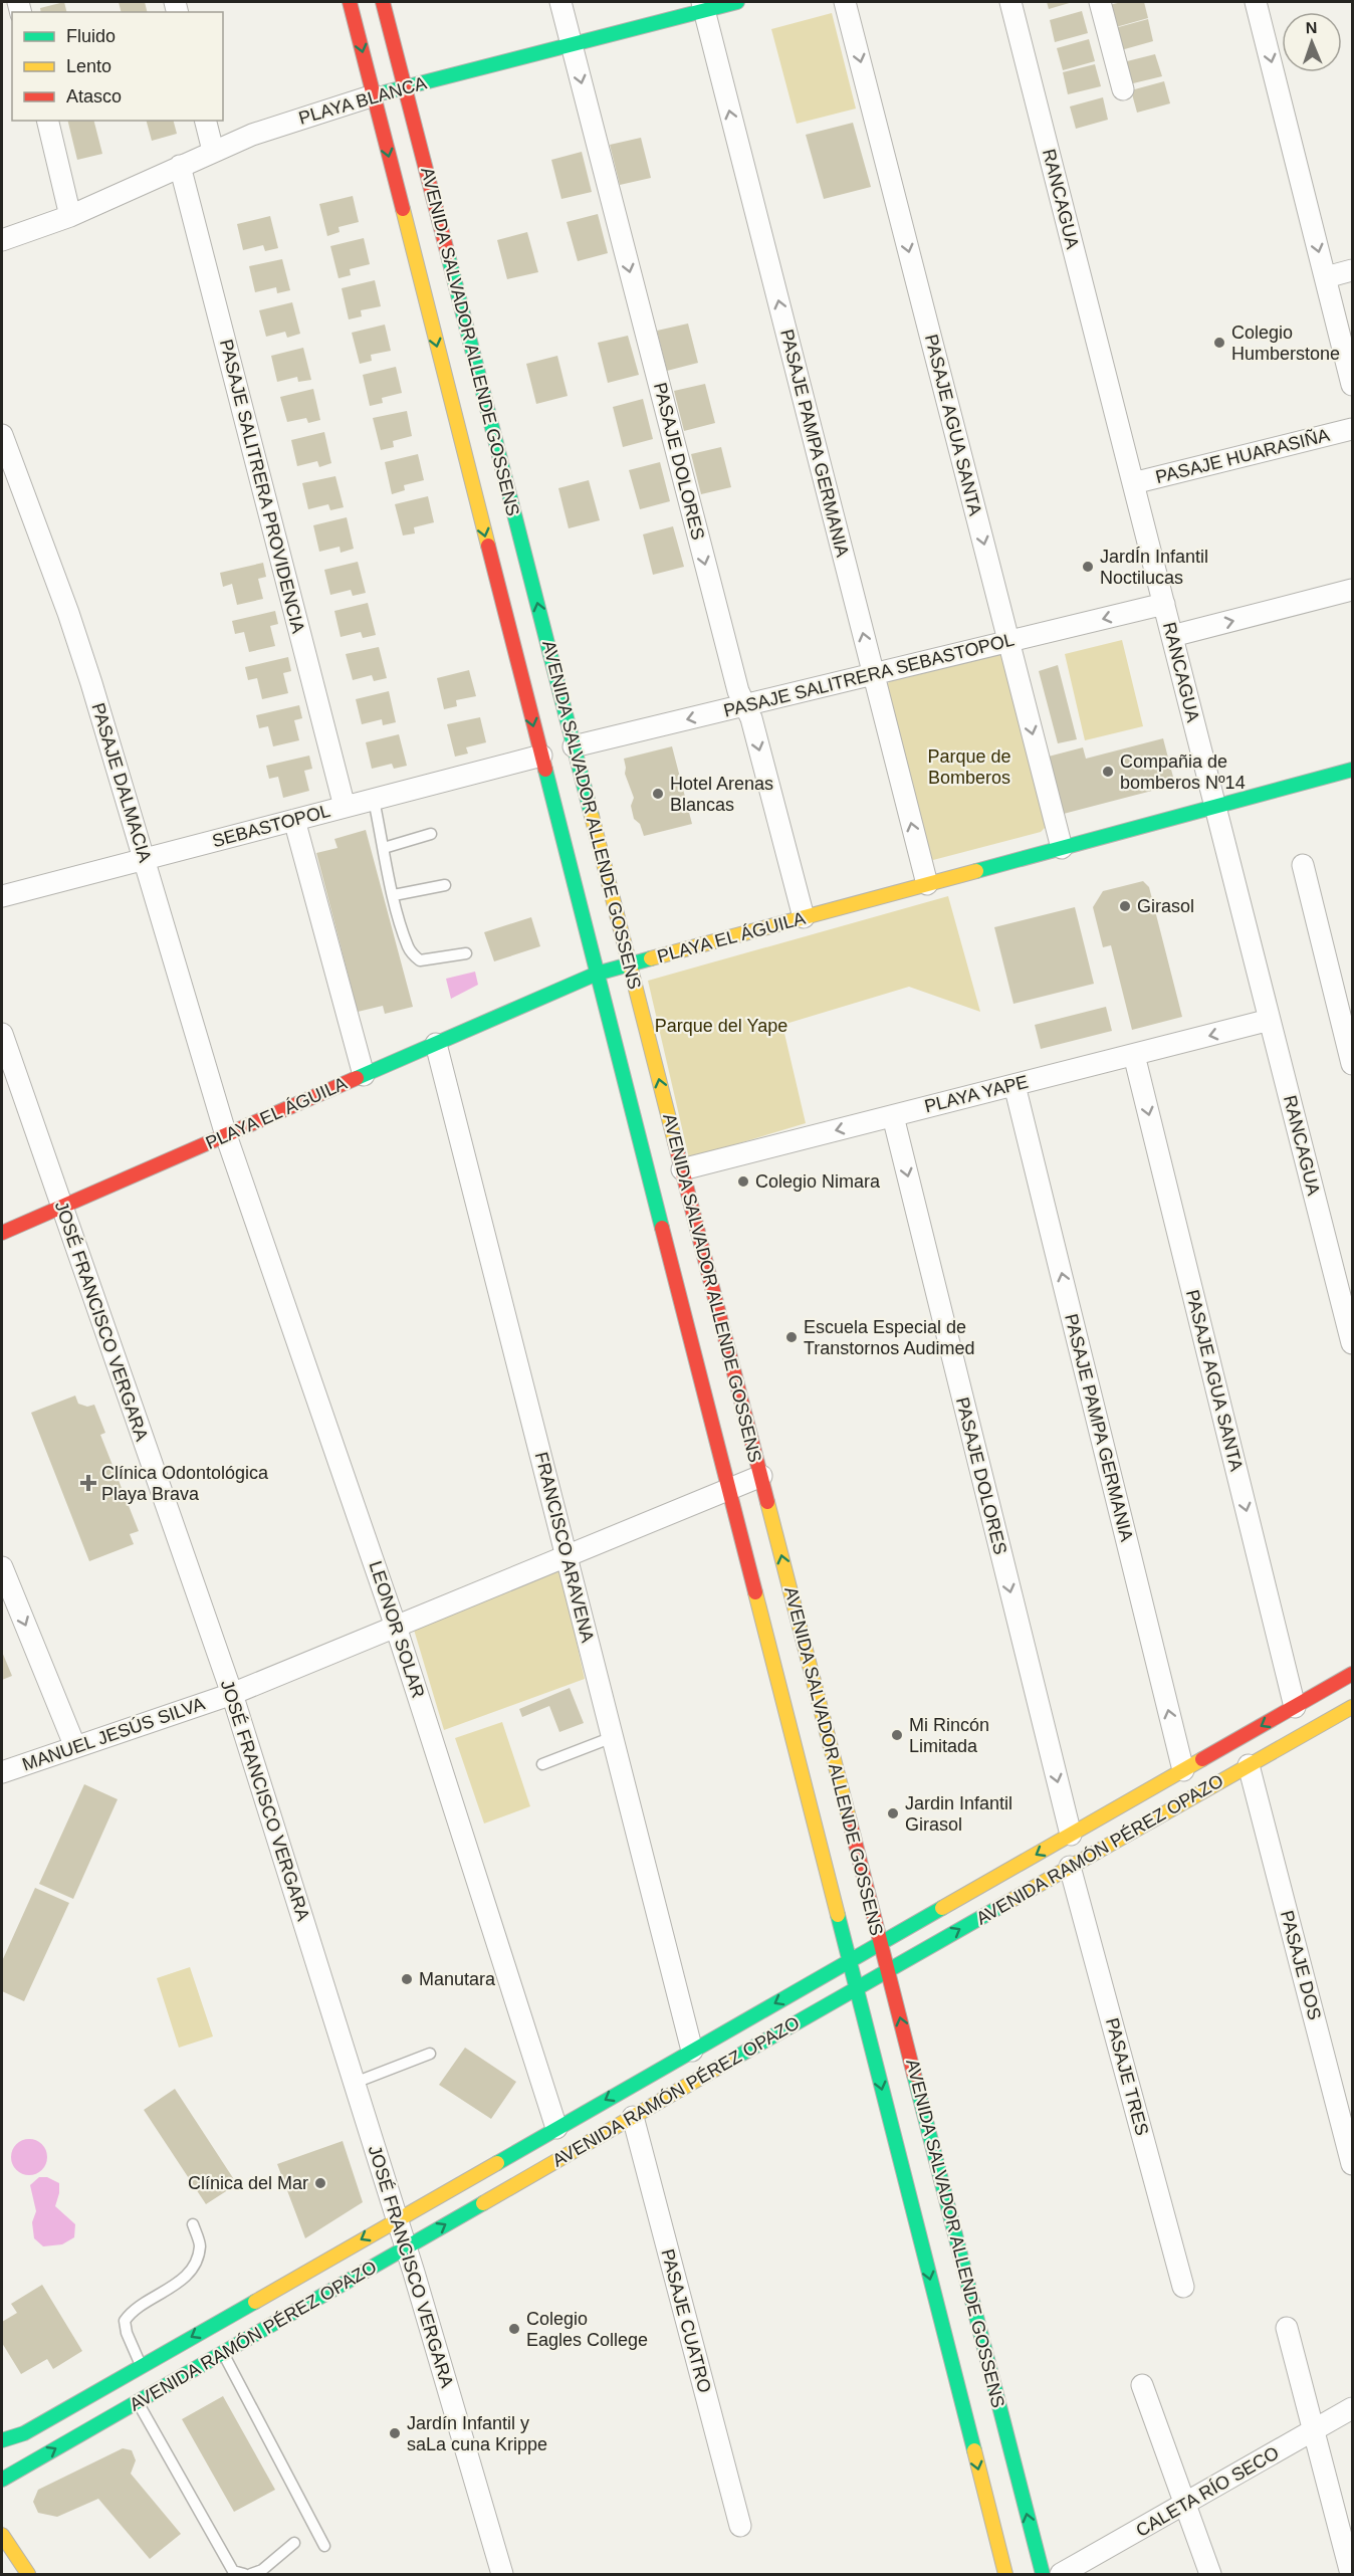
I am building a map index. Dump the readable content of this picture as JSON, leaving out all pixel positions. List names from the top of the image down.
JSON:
{
  "streets": {
    "main road": [
      "PLAYA BLANCA",
      "AVENIDA SALVADOR ALLENDE GOSSENS",
      "PLAYA EL ÁGUILA",
      "AVENIDA RAMÓN PÉREZ OPAZO"
    ],
    "street": [
      "RANCAGUA",
      "PASAJE AGUA SANTA",
      "PASAJE PAMPA GERMANIA",
      "PASAJE HUARASIÑA",
      "PASAJE DOLORES",
      "PASAJE SALITRERA PROVIDENCIA",
      "PASAJE SALITRERA SEBASTOPOL",
      "PASAJE DALMACIA",
      "SEBASTOPOL",
      "PLAYA YAPE",
      "JOSÉ FRANCISCO VERGARA",
      "FRANCISCO ARAVENA",
      "LEONOR SOLAR",
      "MANUEL JESÚS SILVA",
      "PASAJE DOS",
      "PASAJE TRES",
      "PASAJE CUATRO",
      "CALETA RÍO SECO"
    ]
  },
  "crossings": [
    ["PLAYA BLANCA", "AVENIDA SALVADOR ALLENDE GOSSENS"],
    ["PLAYA BLANCA", "PASAJE PAMPA GERMANIA"],
    ["PLAYA BLANCA", "PASAJE DOLORES"],
    ["PLAYA BLANCA", "PASAJE SALITRERA PROVIDENCIA"],
    ["RANCAGUA", "PASAJE HUARASIÑA"],
    ["RANCAGUA", "PASAJE SALITRERA SEBASTOPOL"],
    ["RANCAGUA", "PLAYA EL ÁGUILA"],
    ["RANCAGUA", "PLAYA YAPE"],
    ["AVENIDA SALVADOR ALLENDE GOSSENS", "PASAJE SALITRERA SEBASTOPOL"],
    ["AVENIDA SALVADOR ALLENDE GOSSENS", "SEBASTOPOL"],
    ["AVENIDA SALVADOR ALLENDE GOSSENS", "PLAYA EL ÁGUILA"],
    ["AVENIDA SALVADOR ALLENDE GOSSENS", "PLAYA YAPE"],
    ["AVENIDA SALVADOR ALLENDE GOSSENS", "MANUEL JESÚS SILVA"],
    ["AVENIDA SALVADOR ALLENDE GOSSENS", "AVENIDA RAMÓN PÉREZ OPAZO"],
    ["PASAJE AGUA SANTA", "PASAJE SALITRERA SEBASTOPOL"],
    ["PASAJE AGUA SANTA", "PLAYA EL ÁGUILA"],
    ["PASAJE AGUA SANTA", "PLAYA YAPE"],
    ["PASAJE AGUA SANTA", "AVENIDA RAMÓN PÉREZ OPAZO"],
    ["PASAJE PAMPA GERMANIA", "PASAJE SALITRERA SEBASTOPOL"],
    ["PASAJE PAMPA GERMANIA", "PLAYA EL ÁGUILA"],
    ["PASAJE PAMPA GERMANIA", "PLAYA YAPE"],
    ["PASAJE PAMPA GERMANIA", "AVENIDA RAMÓN PÉREZ OPAZO"],
    ["PASAJE DOLORES", "PASAJE SALITRERA SEBASTOPOL"],
    ["PASAJE DOLORES", "PLAYA EL ÁGUILA"],
    ["PASAJE DOLORES", "PLAYA YAPE"],
    ["PASAJE DOLORES", "AVENIDA RAMÓN PÉREZ OPAZO"],
    ["PASAJE SALITRERA PROVIDENCIA", "SEBASTOPOL"],
    ["PASAJE DALMACIA", "SEBASTOPOL"],
    ["PASAJE DALMACIA", "PLAYA EL ÁGUILA"],
    ["PASAJE DALMACIA", "LEONOR SOLAR"],
    ["PLAYA EL ÁGUILA", "JOSÉ FRANCISCO VERGARA"],
    ["PLAYA EL ÁGUILA", "FRANCISCO ARAVENA"],
    ["PLAYA EL ÁGUILA", "LEONOR SOLAR"],
    ["JOSÉ FRANCISCO VERGARA", "MANUEL JESÚS SILVA"],
    ["JOSÉ FRANCISCO VERGARA", "AVENIDA RAMÓN PÉREZ OPAZO"],
    ["FRANCISCO ARAVENA", "MANUEL JESÚS SILVA"],
    ["FRANCISCO ARAVENA", "AVENIDA RAMÓN PÉREZ OPAZO"],
    ["LEONOR SOLAR", "MANUEL JESÚS SILVA"],
    ["LEONOR SOLAR", "AVENIDA RAMÓN PÉREZ OPAZO"],
    ["AVENIDA RAMÓN PÉREZ OPAZO", "PASAJE DOS"],
    ["AVENIDA RAMÓN PÉREZ OPAZO", "PASAJE TRES"],
    ["AVENIDA RAMÓN PÉREZ OPAZO", "PASAJE CUATRO"]
  ],
  "one_way": [
    "PASAJE AGUA SANTA",
    "PASAJE PAMPA GERMANIA",
    "PASAJE DOLORES",
    "PASAJE SALITRERA SEBASTOPOL",
    "PLAYA YAPE"
  ],
  "parks": ["Parque de Bomberos", "Parque del Yape"],
  "places": {
    "other": [
      "Colegio Humberstone",
      "JardÍn Infantil Noctilucas",
      "Compañia de bomberos Nº14",
      "Hotel Arenas Blancas",
      "Girasol",
      "Colegio Nimara",
      "Escuela Especial de Transtornos Audimed",
      "Mi Rincón Limitada",
      "Jardin Infantil Girasol",
      "Manutara",
      "Clínica del Mar",
      "Colegio Eagles College",
      "Jardín Infantil y saLa cuna Krippe"
    ],
    "health": ["Clínica Odontológica Playa Brava"]
  },
  "legend": ["Fluido", "Lento", "Atasco"],
  "north": "top"
}
